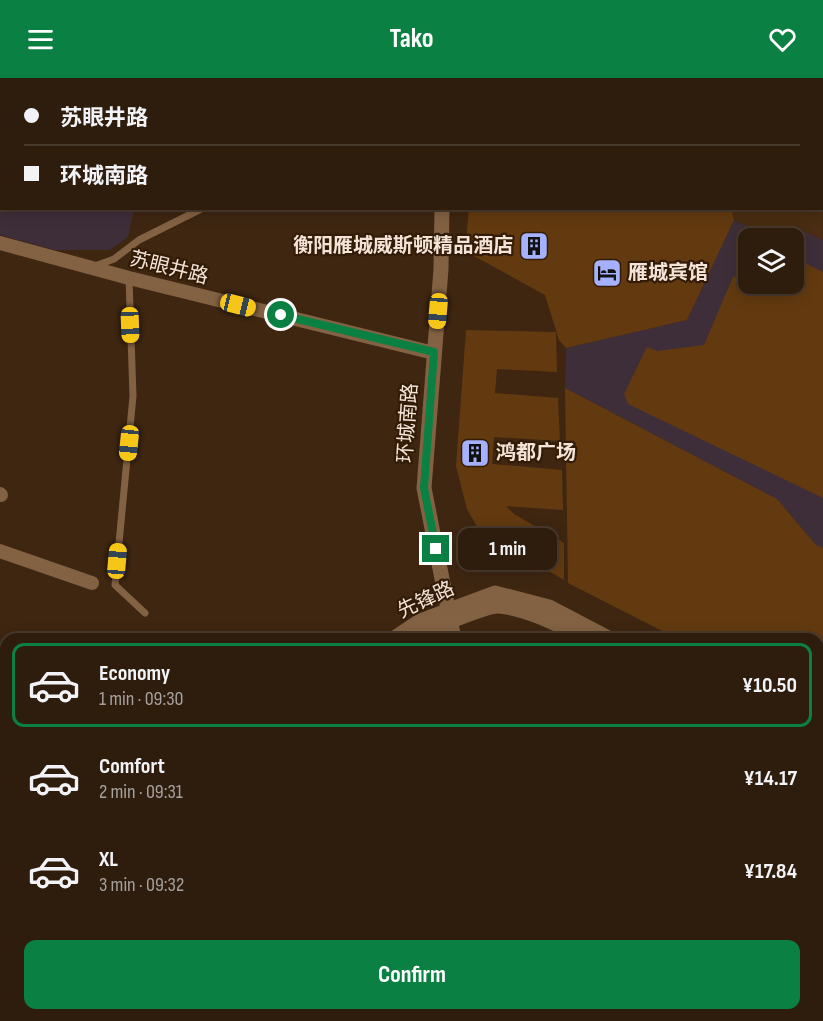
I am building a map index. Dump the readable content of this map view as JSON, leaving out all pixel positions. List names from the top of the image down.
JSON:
{
  "streets": {
    "street": ["苏眼井路", "环城南路", "先锋路"]
  },
  "crossings": [
    ["苏眼井路", "环城南路"],
    ["环城南路", "先锋路"]
  ],
  "places": {
    "building": ["衡阳雁城威斯顿精品酒店", "鸿都广场"],
    "hotel": ["雁城宾馆"]
  },
  "page": {
    "header": "Tako",
    "banner": ["苏眼井路", "环城南路"],
    "bubble": "1 min",
    "list": [
      {
        "name": "Economy",
        "note": "1 min · 09:30",
        "value": "¥10.50"
      },
      {
        "name": "Comfort",
        "note": "2 min · 09:31",
        "value": "¥14.17"
      },
      {
        "name": "XL",
        "note": "3 min · 09:32",
        "value": "¥17.84"
      }
    ],
    "buttons": "Confirm"
  }
}
